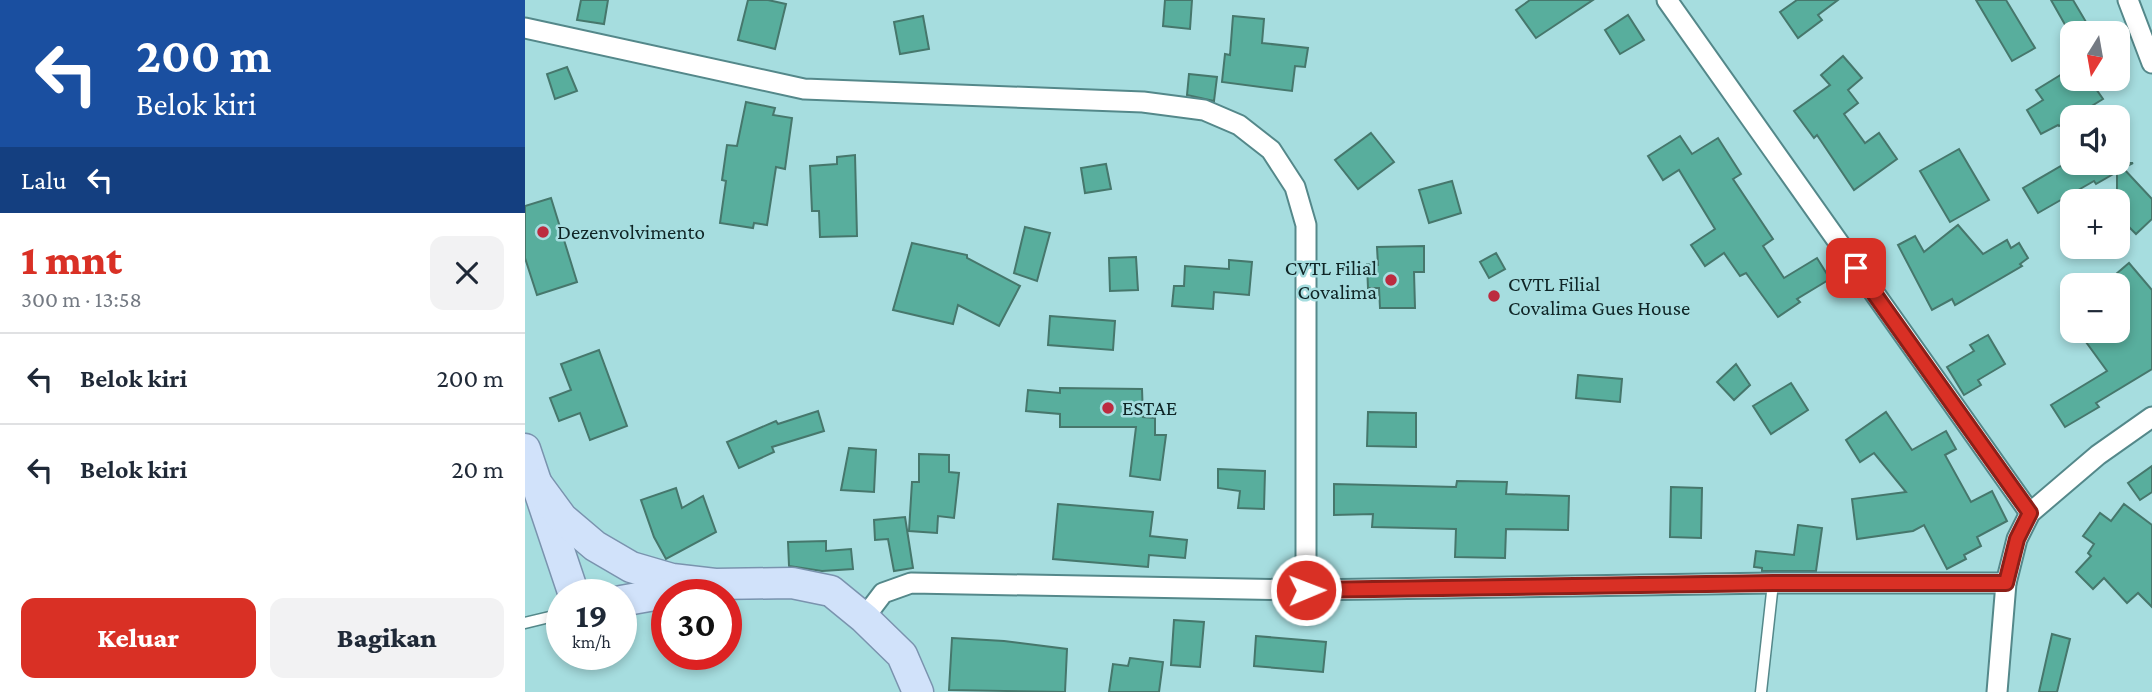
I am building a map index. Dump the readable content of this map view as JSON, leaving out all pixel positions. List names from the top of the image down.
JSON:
{
  "places": [
    "Dezenvolvimento",
    "CVTL Filial Covalima",
    "CVTL Filial Covalima Gues House",
    "ESTAE"
  ],
  "north": "bottom",
  "page": {
    "turn": ["200 m", "Belok kiri"],
    "map_buttons": ["+", "−"],
    "then": "Lalu",
    "heading": ["1 mnt", "300 m · 13:58"],
    "list": [
      {
        "name": "Belok kiri",
        "value": "200 m"
      },
      {
        "name": "Belok kiri",
        "value": "20 m"
      }
    ],
    "speed": "19 km/h",
    "limit": "30",
    "buttons": ["Keluar", "Bagikan"]
  }
}
